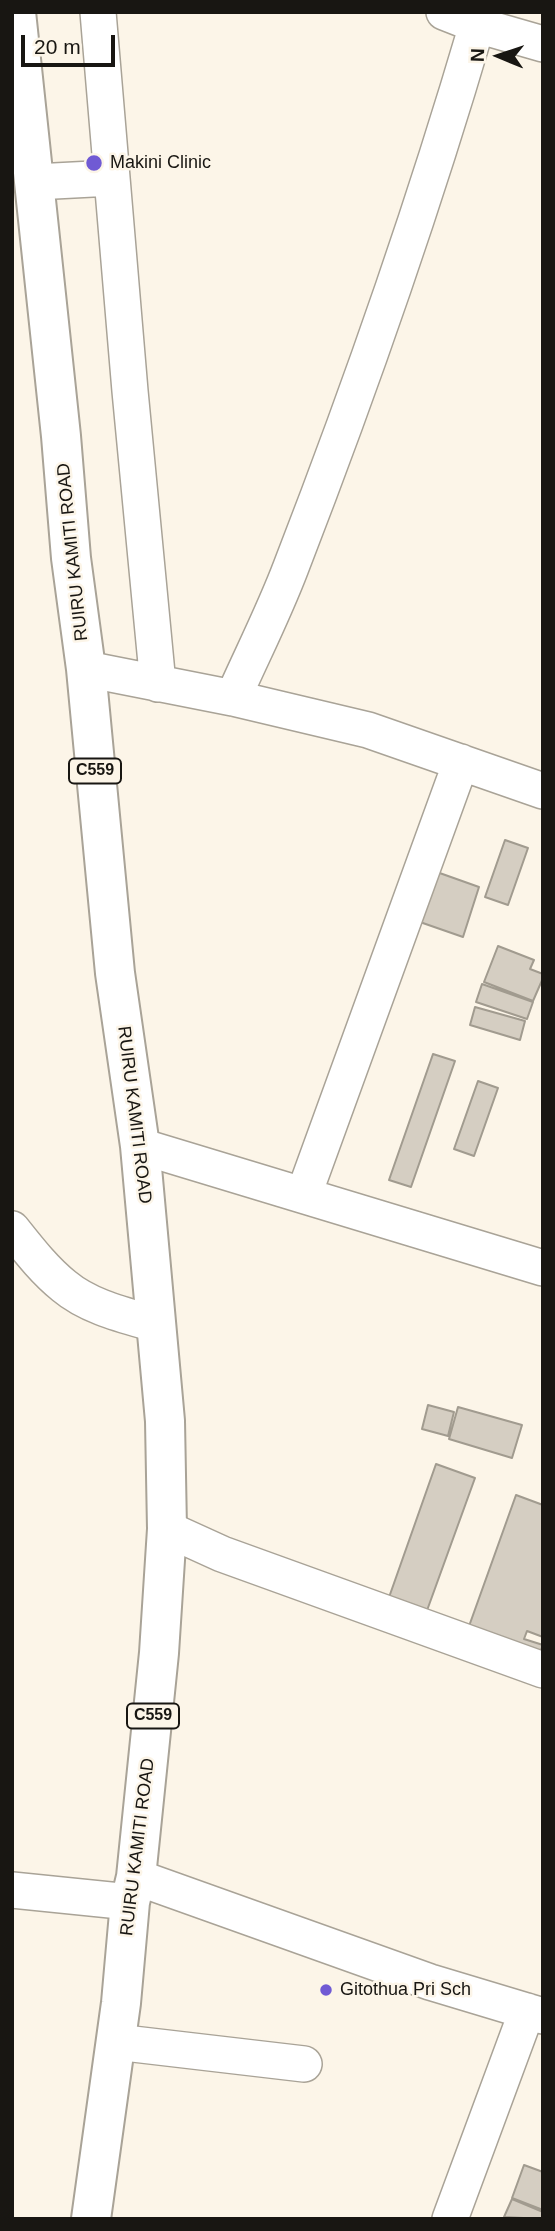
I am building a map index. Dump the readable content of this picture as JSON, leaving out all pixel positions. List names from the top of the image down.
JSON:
{
  "streets": {
    "main road": ["RUIRU KAMITI ROAD", "C559"]
  },
  "places": ["Makini Clinic", "Gitothua Pri Sch"],
  "scale_bar": "20 m",
  "north": "left"
}
